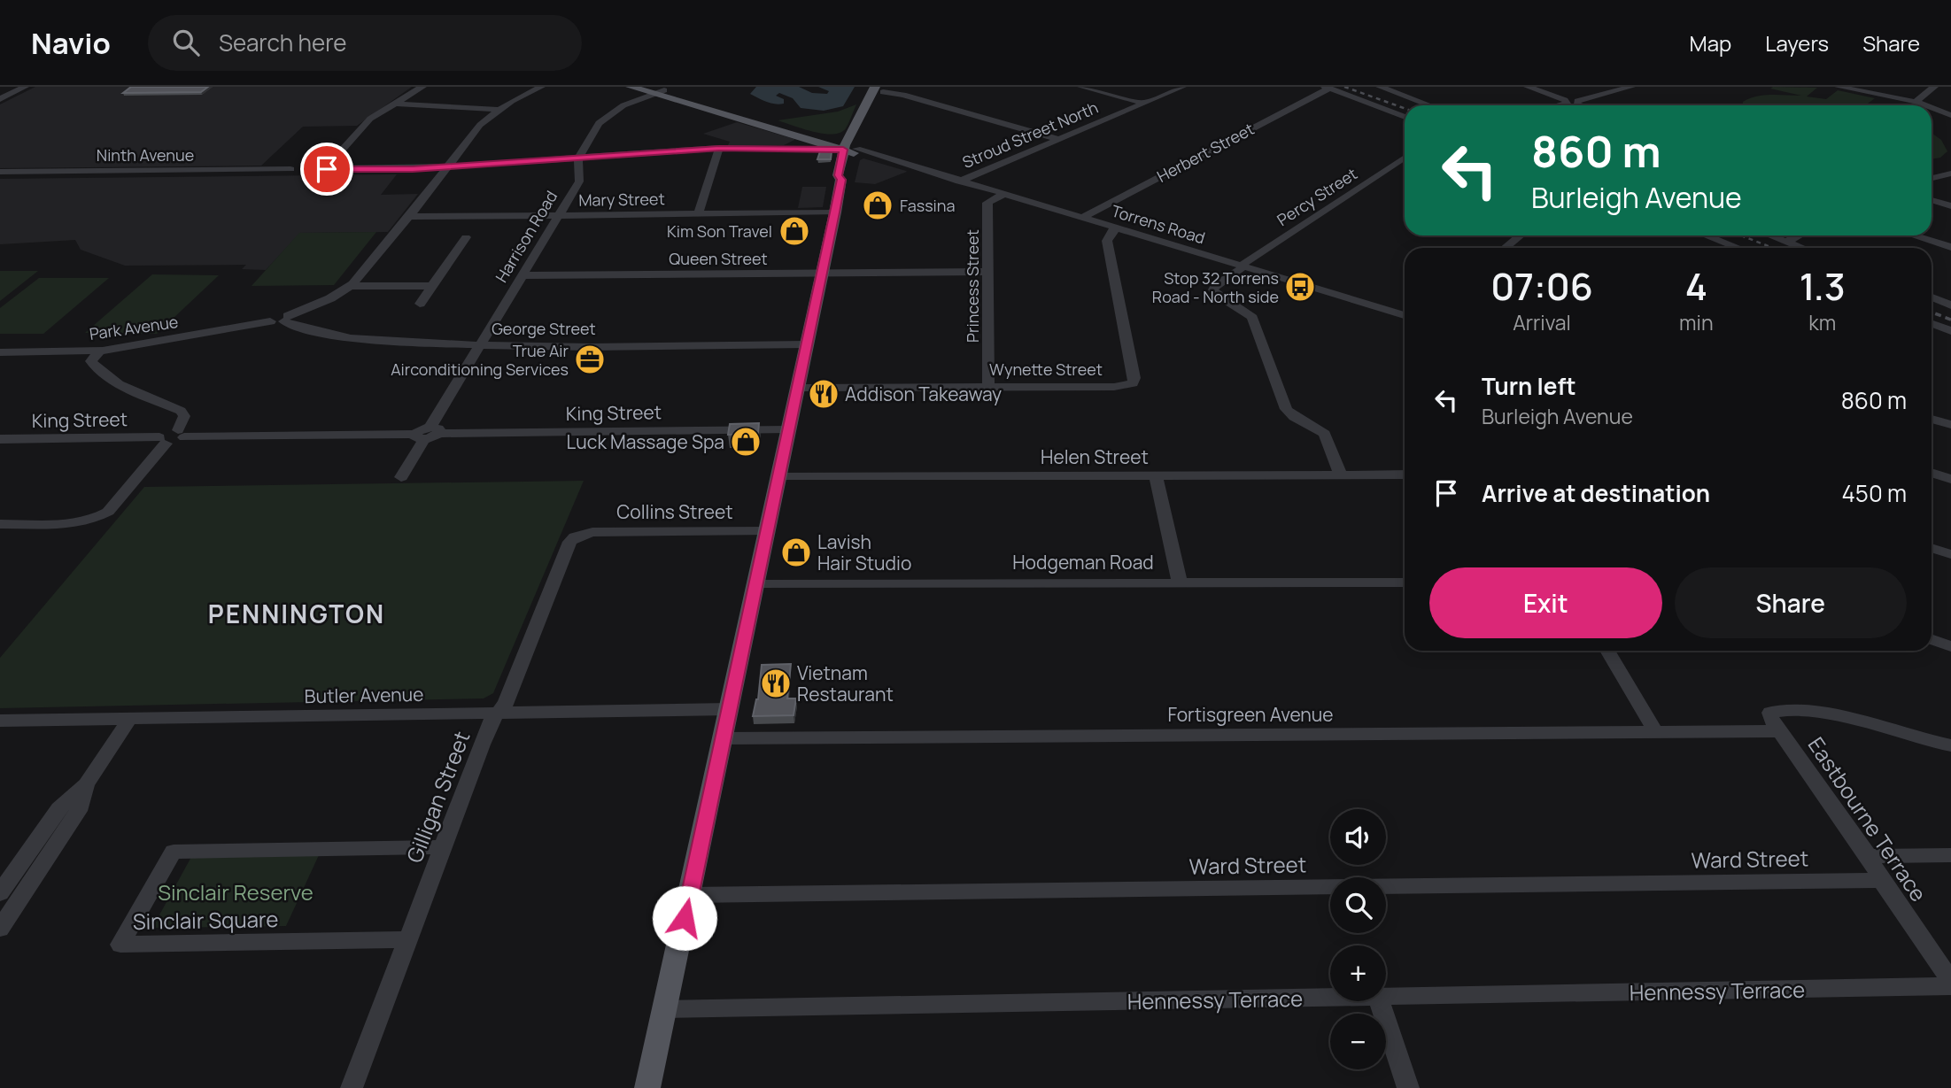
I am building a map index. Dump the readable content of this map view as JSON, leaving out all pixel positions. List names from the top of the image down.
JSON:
{
  "streets": {
    "main road": ["Torrens Road"],
    "street": [
      "Stroud Street North",
      "Herbert Street",
      "Ninth Avenue",
      "Percy Street",
      "Mary Street",
      "Harrison Road",
      "Queen Street",
      "Princess Street",
      "Park Avenue",
      "George Street",
      "Wynette Street",
      "King Street",
      "Helen Street",
      "Collins Street",
      "Hodgeman Road",
      "Butler Avenue",
      "Fortisgreen Avenue",
      "Gilligan Street",
      "Eastbourne Terrace",
      "Ward Street",
      "Sinclair Square",
      "Hennessy Terrace"
    ]
  },
  "crossings": [
    ["Stroud Street North", "Torrens Road"],
    ["Herbert Street", "Torrens Road"],
    ["Percy Street", "Torrens Road"],
    ["Percy Street", "Helen Street"],
    ["Mary Street", "Harrison Road"],
    ["Torrens Road", "Harrison Road"],
    ["Torrens Road", "Princess Street"],
    ["Torrens Road", "Wynette Street"],
    ["Harrison Road", "Queen Street"],
    ["Harrison Road", "George Street"],
    ["Harrison Road", "King Street"],
    ["Queen Street", "Princess Street"],
    ["Princess Street", "Wynette Street"],
    ["Park Avenue", "George Street"],
    ["Collins Street", "Gilligan Street"],
    ["Butler Avenue", "Gilligan Street"],
    ["Fortisgreen Avenue", "Eastbourne Terrace"],
    ["Gilligan Street", "Sinclair Square"],
    ["Eastbourne Terrace", "Ward Street"]
  ],
  "districts": ["PENNINGTON"],
  "parks": ["Sinclair Reserve"],
  "places": {
    "shop": [
      "Fassina",
      "Kim Son Travel",
      "Luck Massage Spa",
      "Lavish Hair Studio"
    ],
    "bus stop": ["Stop 32 Torrens Road - North side"],
    "office": ["True Air Airconditioning Services"],
    "restaurant": ["Addison Takeaway", "Vietnam Restaurant"]
  },
  "page": {
    "header": "Navio",
    "search": "Search here",
    "nav": ["Map", "Layers", "Share"],
    "turn": ["860 m", "Burleigh Avenue"],
    "eta": [
      "07:06",
      "Arrival",
      "4",
      "min",
      "1.3",
      "km"
    ],
    "list": [
      {
        "name": "Turn left",
        "note": "Burleigh Avenue",
        "value": "860 m"
      },
      {
        "name": "Arrive at destination",
        "value": "450 m"
      }
    ],
    "buttons": ["Exit", "Share"],
    "map_buttons": ["+", "−"]
  }
}
